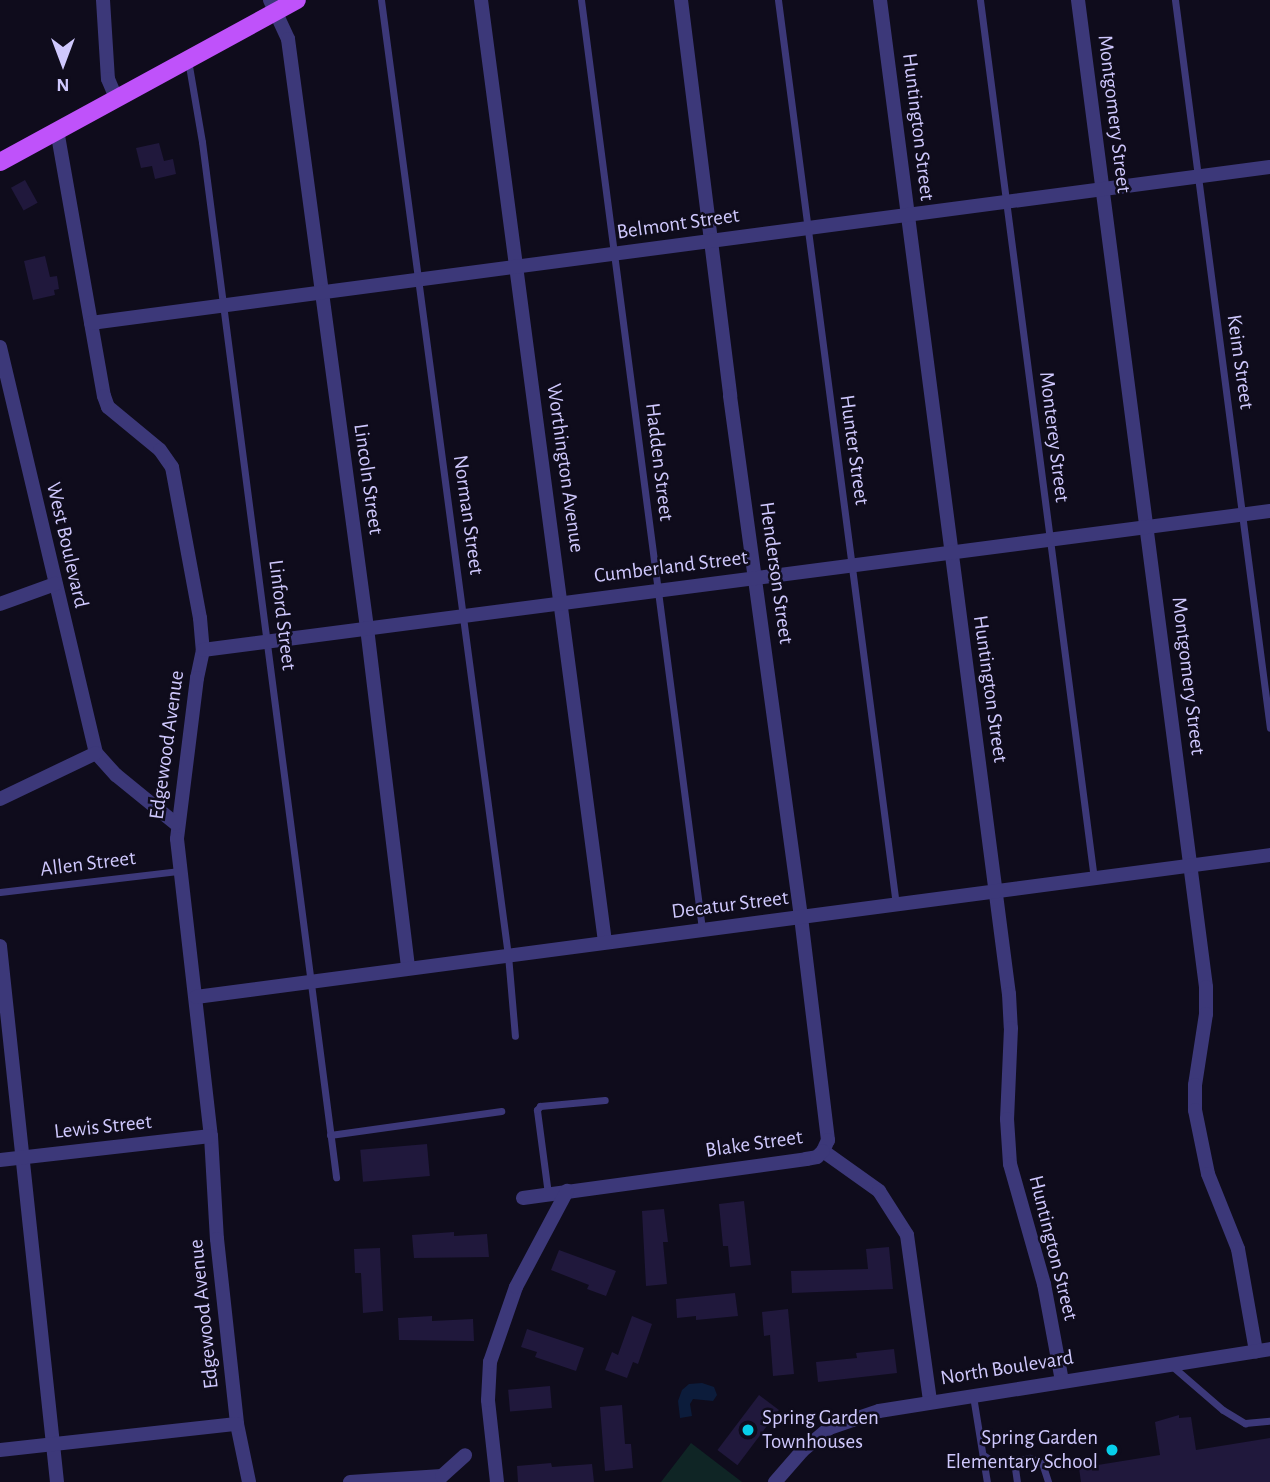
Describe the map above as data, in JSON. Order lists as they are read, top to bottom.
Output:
{
  "streets": {
    "street": [
      "Montgomery Street",
      "Huntington Street",
      "Belmont Street",
      "Worthington Avenue",
      "Lincoln Street",
      "West Boulevard",
      "Cumberland Street",
      "Henderson Street",
      "Edgewood Avenue",
      "Decatur Street",
      "Lewis Street",
      "Blake Street",
      "North Boulevard"
    ],
    "lane": [
      "Keim Street",
      "Monterey Street",
      "Hunter Street",
      "Hadden Street",
      "Norman Street",
      "Linford Street",
      "Allen Street"
    ]
  },
  "crossings": [
    ["Montgomery Street", "Belmont Street"],
    ["Montgomery Street", "Cumberland Street"],
    ["Montgomery Street", "Decatur Street"],
    ["Montgomery Street", "North Boulevard"],
    ["Huntington Street", "Belmont Street"],
    ["Huntington Street", "Cumberland Street"],
    ["Huntington Street", "Decatur Street"],
    ["Huntington Street", "North Boulevard"],
    ["Belmont Street", "Keim Street"],
    ["Belmont Street", "Monterey Street"],
    ["Belmont Street", "Hunter Street"],
    ["Belmont Street", "Hadden Street"],
    ["Belmont Street", "Worthington Avenue"],
    ["Belmont Street", "Lincoln Street"],
    ["Belmont Street", "Norman Street"],
    ["Belmont Street", "Henderson Street"],
    ["Belmont Street", "Linford Street"],
    ["Belmont Street", "Edgewood Avenue"],
    ["Keim Street", "Cumberland Street"],
    ["Monterey Street", "Cumberland Street"],
    ["Monterey Street", "Decatur Street"],
    ["Hunter Street", "Cumberland Street"],
    ["Hunter Street", "Decatur Street"],
    ["Hadden Street", "Cumberland Street"],
    ["Hadden Street", "Decatur Street"],
    ["Worthington Avenue", "Cumberland Street"],
    ["Worthington Avenue", "Decatur Street"],
    ["Lincoln Street", "Cumberland Street"],
    ["Lincoln Street", "Decatur Street"],
    ["Norman Street", "Cumberland Street"],
    ["Norman Street", "Decatur Street"],
    ["Cumberland Street", "Henderson Street"],
    ["Cumberland Street", "Linford Street"],
    ["Cumberland Street", "Edgewood Avenue"],
    ["Henderson Street", "Decatur Street"],
    ["Henderson Street", "Blake Street"],
    ["Linford Street", "Decatur Street"],
    ["Edgewood Avenue", "Allen Street"],
    ["Edgewood Avenue", "Decatur Street"],
    ["Edgewood Avenue", "Lewis Street"],
    ["Blake Street", "North Boulevard"]
  ],
  "places": ["Spring Garden Townhouses", "Spring Garden Elementary School"],
  "north": "bottom"
}
